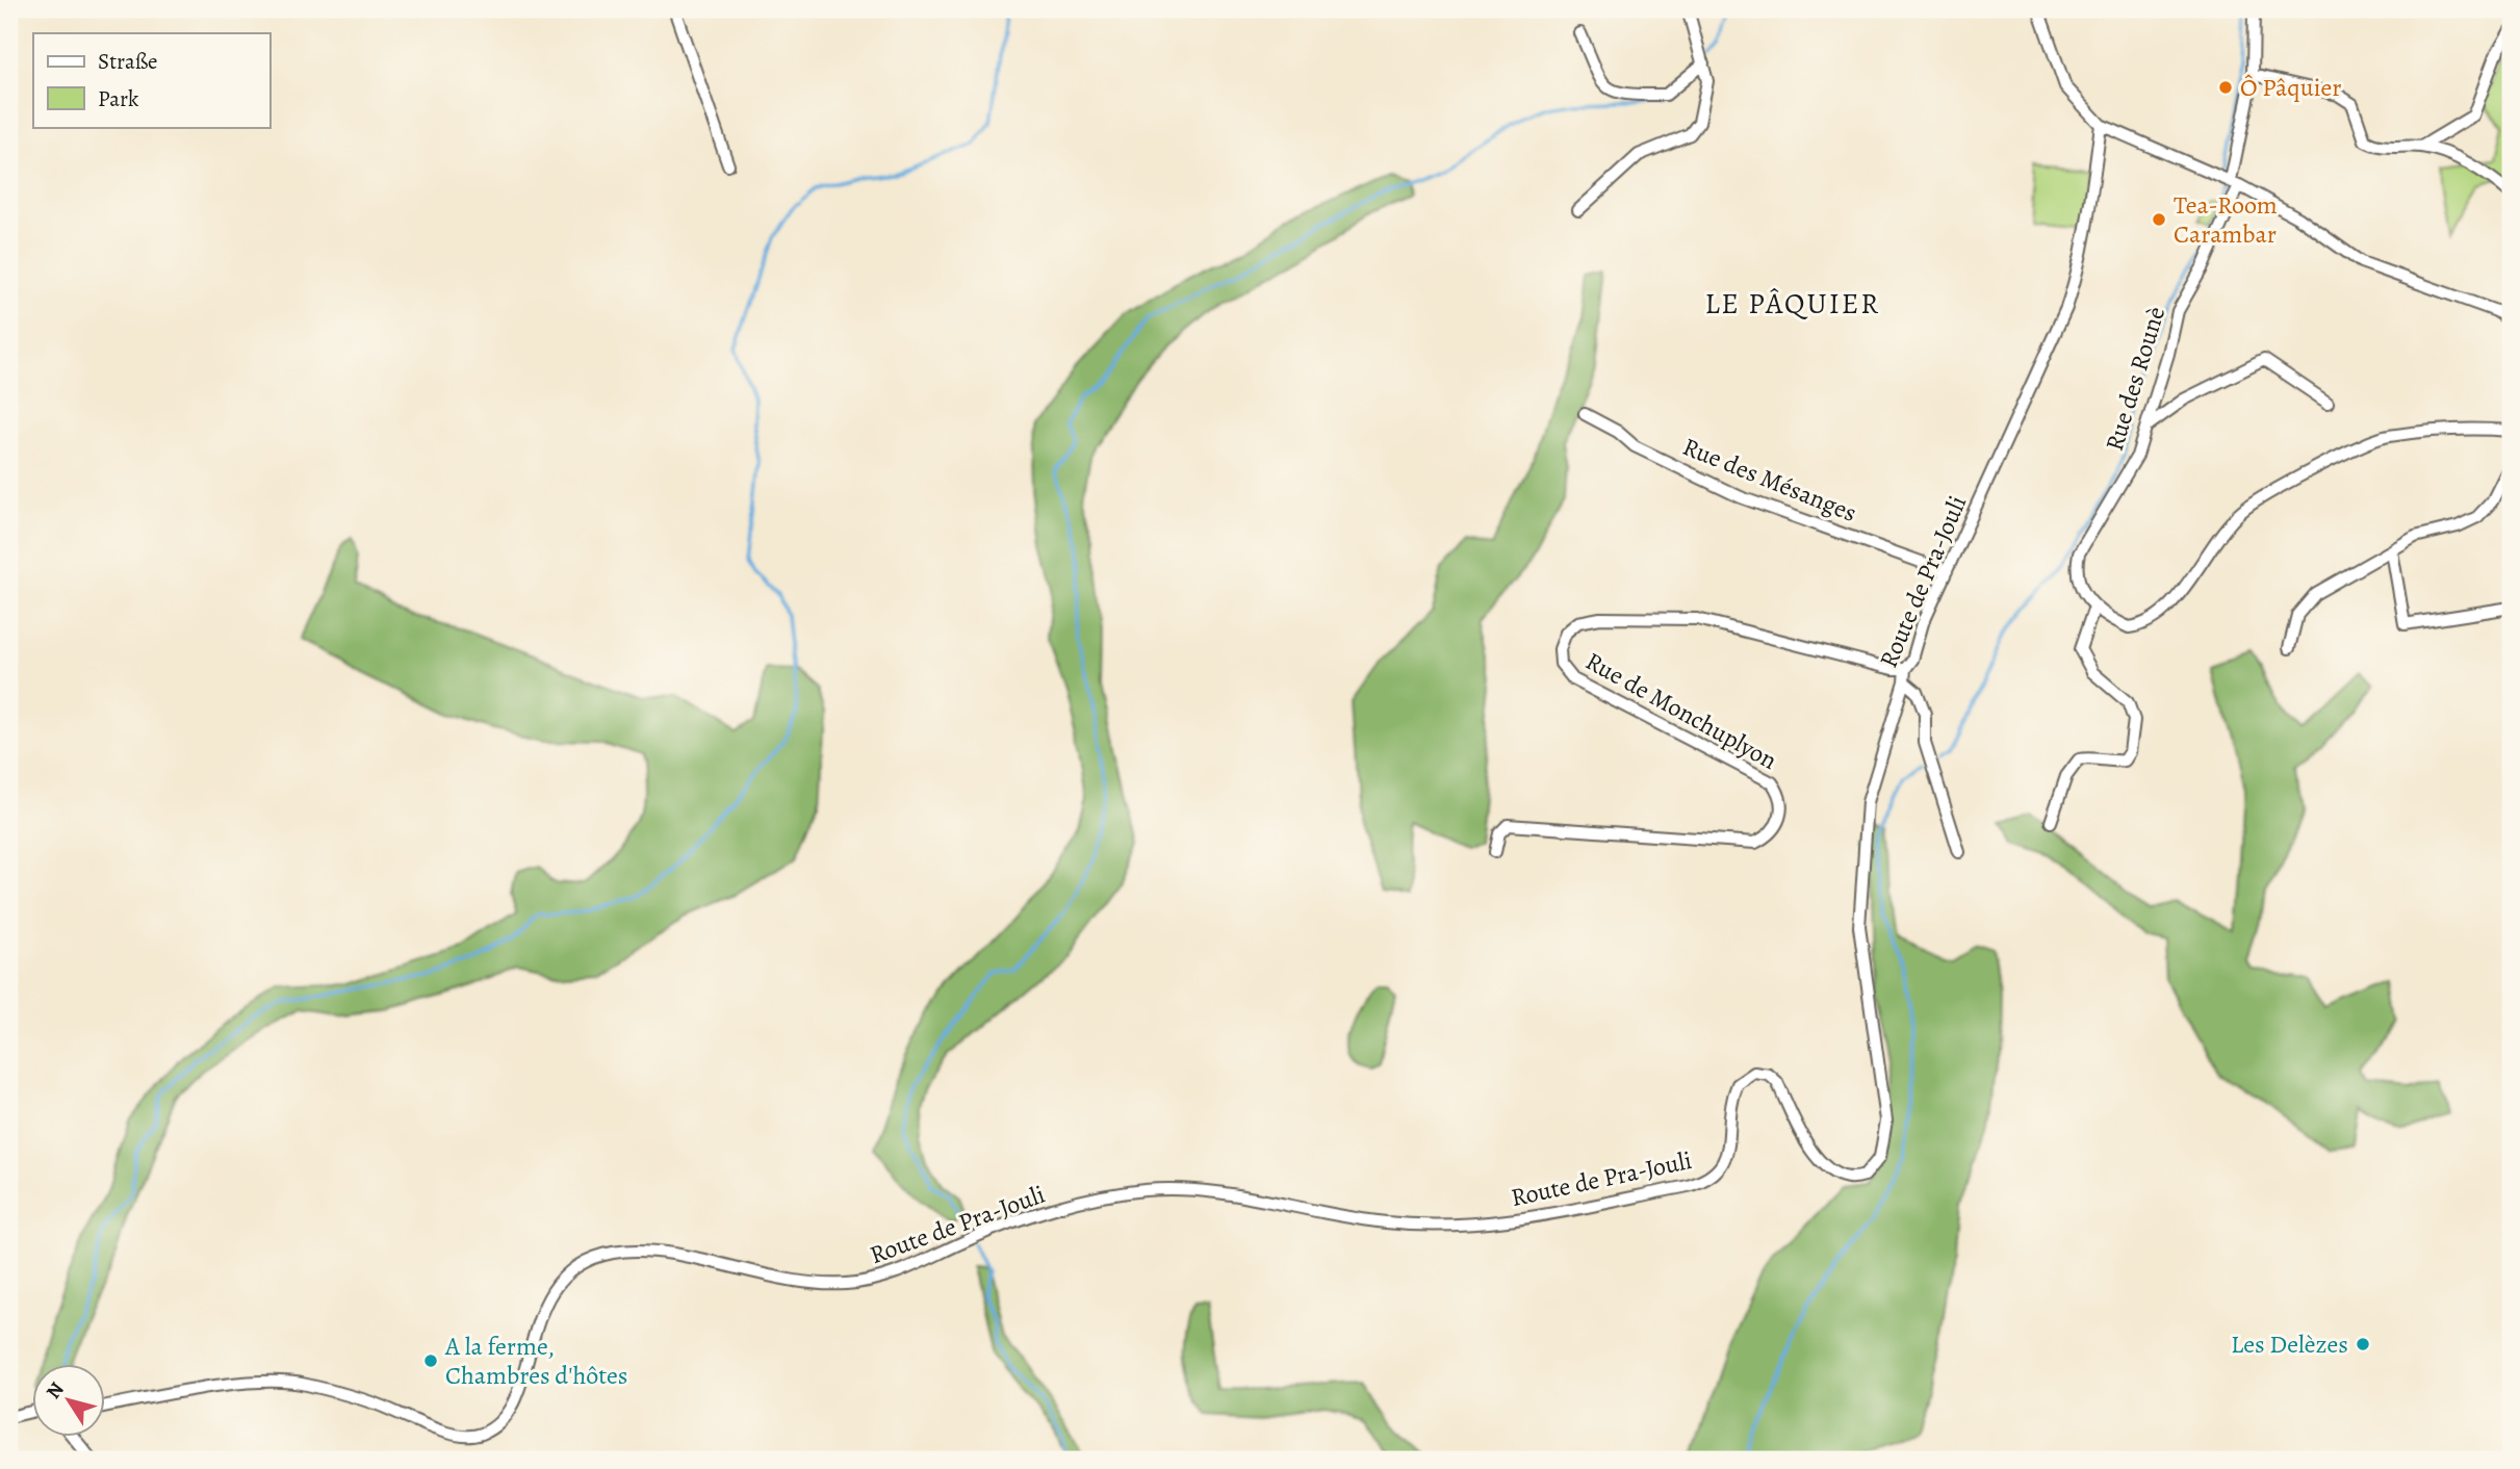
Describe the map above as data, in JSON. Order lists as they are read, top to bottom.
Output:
{
  "streets": {
    "street": [
      "Rue des Rounè",
      "Rue des Mésanges",
      "Route de Pra-Jouli",
      "Rue de Monchuplyon"
    ]
  },
  "crossings": [
    ["Rue des Mésanges", "Route de Pra-Jouli"],
    ["Route de Pra-Jouli", "Rue de Monchuplyon"]
  ],
  "districts": ["LE PÂQUIER"],
  "places": [
    "Ô Pâquier",
    "Tea-Room Carambar",
    "Les Delèzes",
    "A la ferme, Chambres d'hôtes"
  ],
  "legend": ["Straße", "Park"],
  "north": "top left"
}
